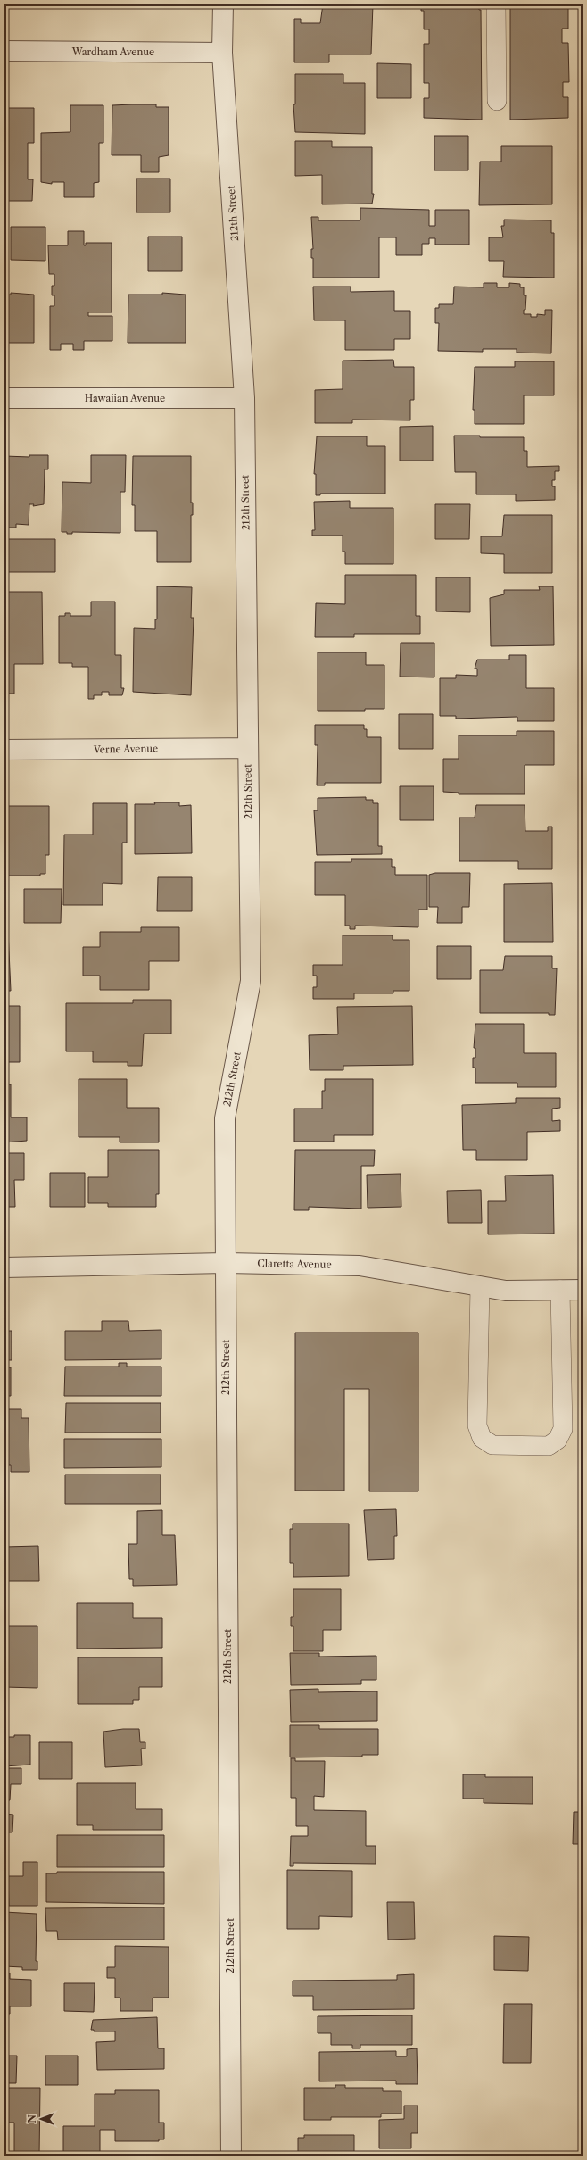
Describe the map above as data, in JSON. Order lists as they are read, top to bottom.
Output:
{
  "streets": {
    "street": [
      "Wardham Avenue",
      "212th Street",
      "Hawaiian Avenue",
      "Verne Avenue",
      "Claretta Avenue"
    ]
  },
  "crossings": [
    ["Wardham Avenue", "212th Street"],
    ["212th Street", "Hawaiian Avenue"],
    ["212th Street", "Verne Avenue"],
    ["212th Street", "Claretta Avenue"]
  ],
  "north": "left"
}
